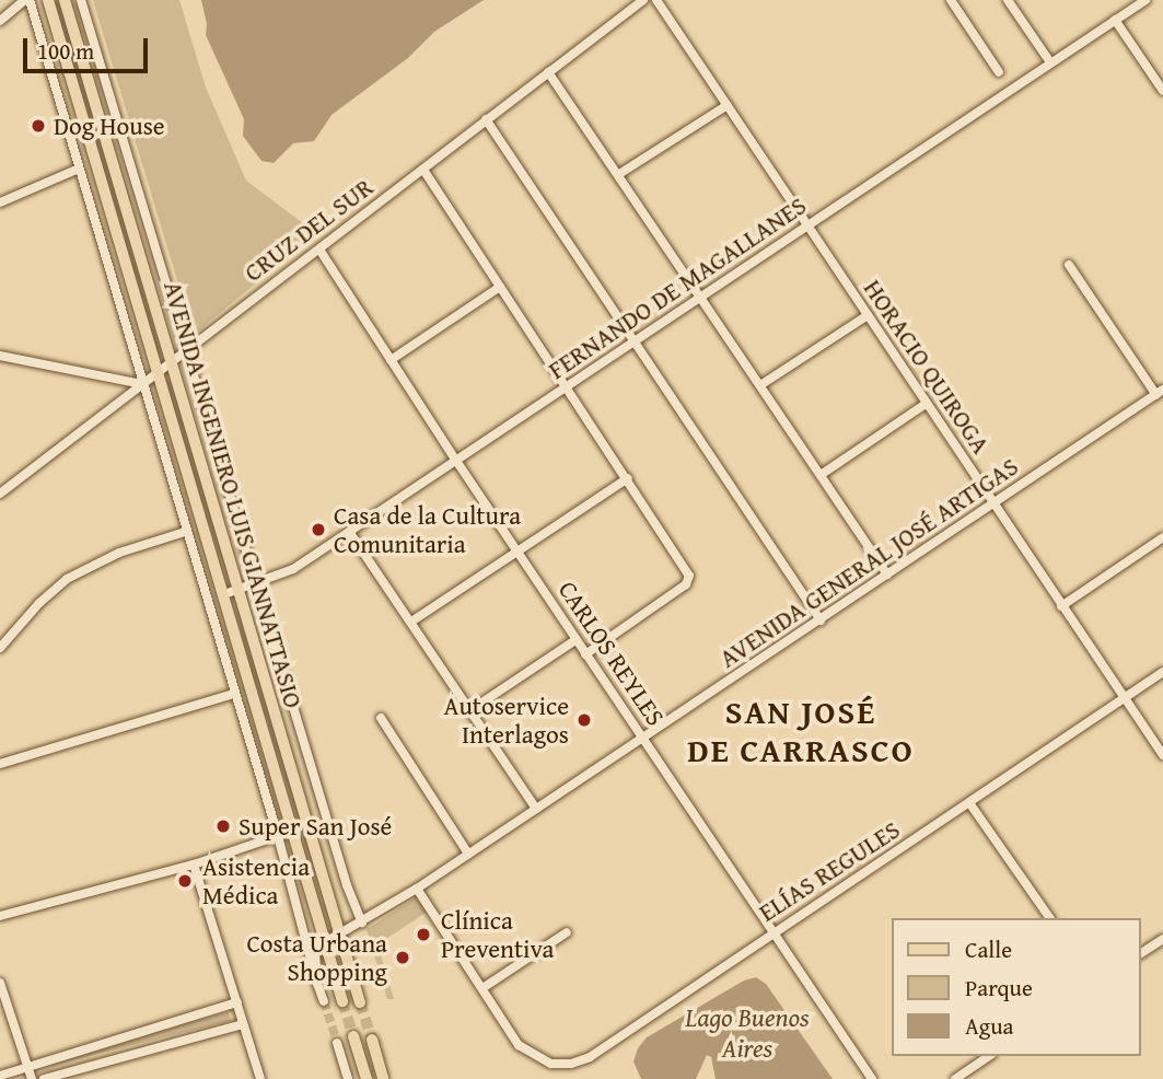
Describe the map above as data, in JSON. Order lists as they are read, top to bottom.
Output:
{
  "streets": {
    "main road": ["AVENIDA INGENIERO LUIS GIANNATTASIO"],
    "street": [
      "CRUZ DEL SUR",
      "FERNANDO DE MAGALLANES",
      "HORACIO QUIROGA",
      "AVENIDA GENERAL JOSÉ ARTIGAS",
      "CARLOS REYLES",
      "ELÍAS REGULES"
    ]
  },
  "crossings": [
    ["CRUZ DEL SUR", "AVENIDA INGENIERO LUIS GIANNATTASIO"],
    ["CRUZ DEL SUR", "CARLOS REYLES"],
    ["FERNANDO DE MAGALLANES", "HORACIO QUIROGA"],
    ["FERNANDO DE MAGALLANES", "AVENIDA INGENIERO LUIS GIANNATTASIO"],
    ["FERNANDO DE MAGALLANES", "CARLOS REYLES"],
    ["HORACIO QUIROGA", "AVENIDA GENERAL JOSÉ ARTIGAS"],
    ["HORACIO QUIROGA", "ELÍAS REGULES"],
    ["AVENIDA INGENIERO LUIS GIANNATTASIO", "AVENIDA GENERAL JOSÉ ARTIGAS"],
    ["AVENIDA GENERAL JOSÉ ARTIGAS", "CARLOS REYLES"],
    ["CARLOS REYLES", "ELÍAS REGULES"]
  ],
  "districts": ["SAN JOSÉ DE CARRASCO"],
  "water": ["Lago Buenos Aires"],
  "places": [
    "Dog House",
    "Casa de la Cultura Comunitaria",
    "Autoservice Interlagos",
    "Super San José",
    "Asistencia Médica",
    "Clínica Preventiva",
    "Costa Urbana Shopping"
  ],
  "legend": ["Calle", "Parque", "Agua"],
  "scale_bar": "100 m"
}
